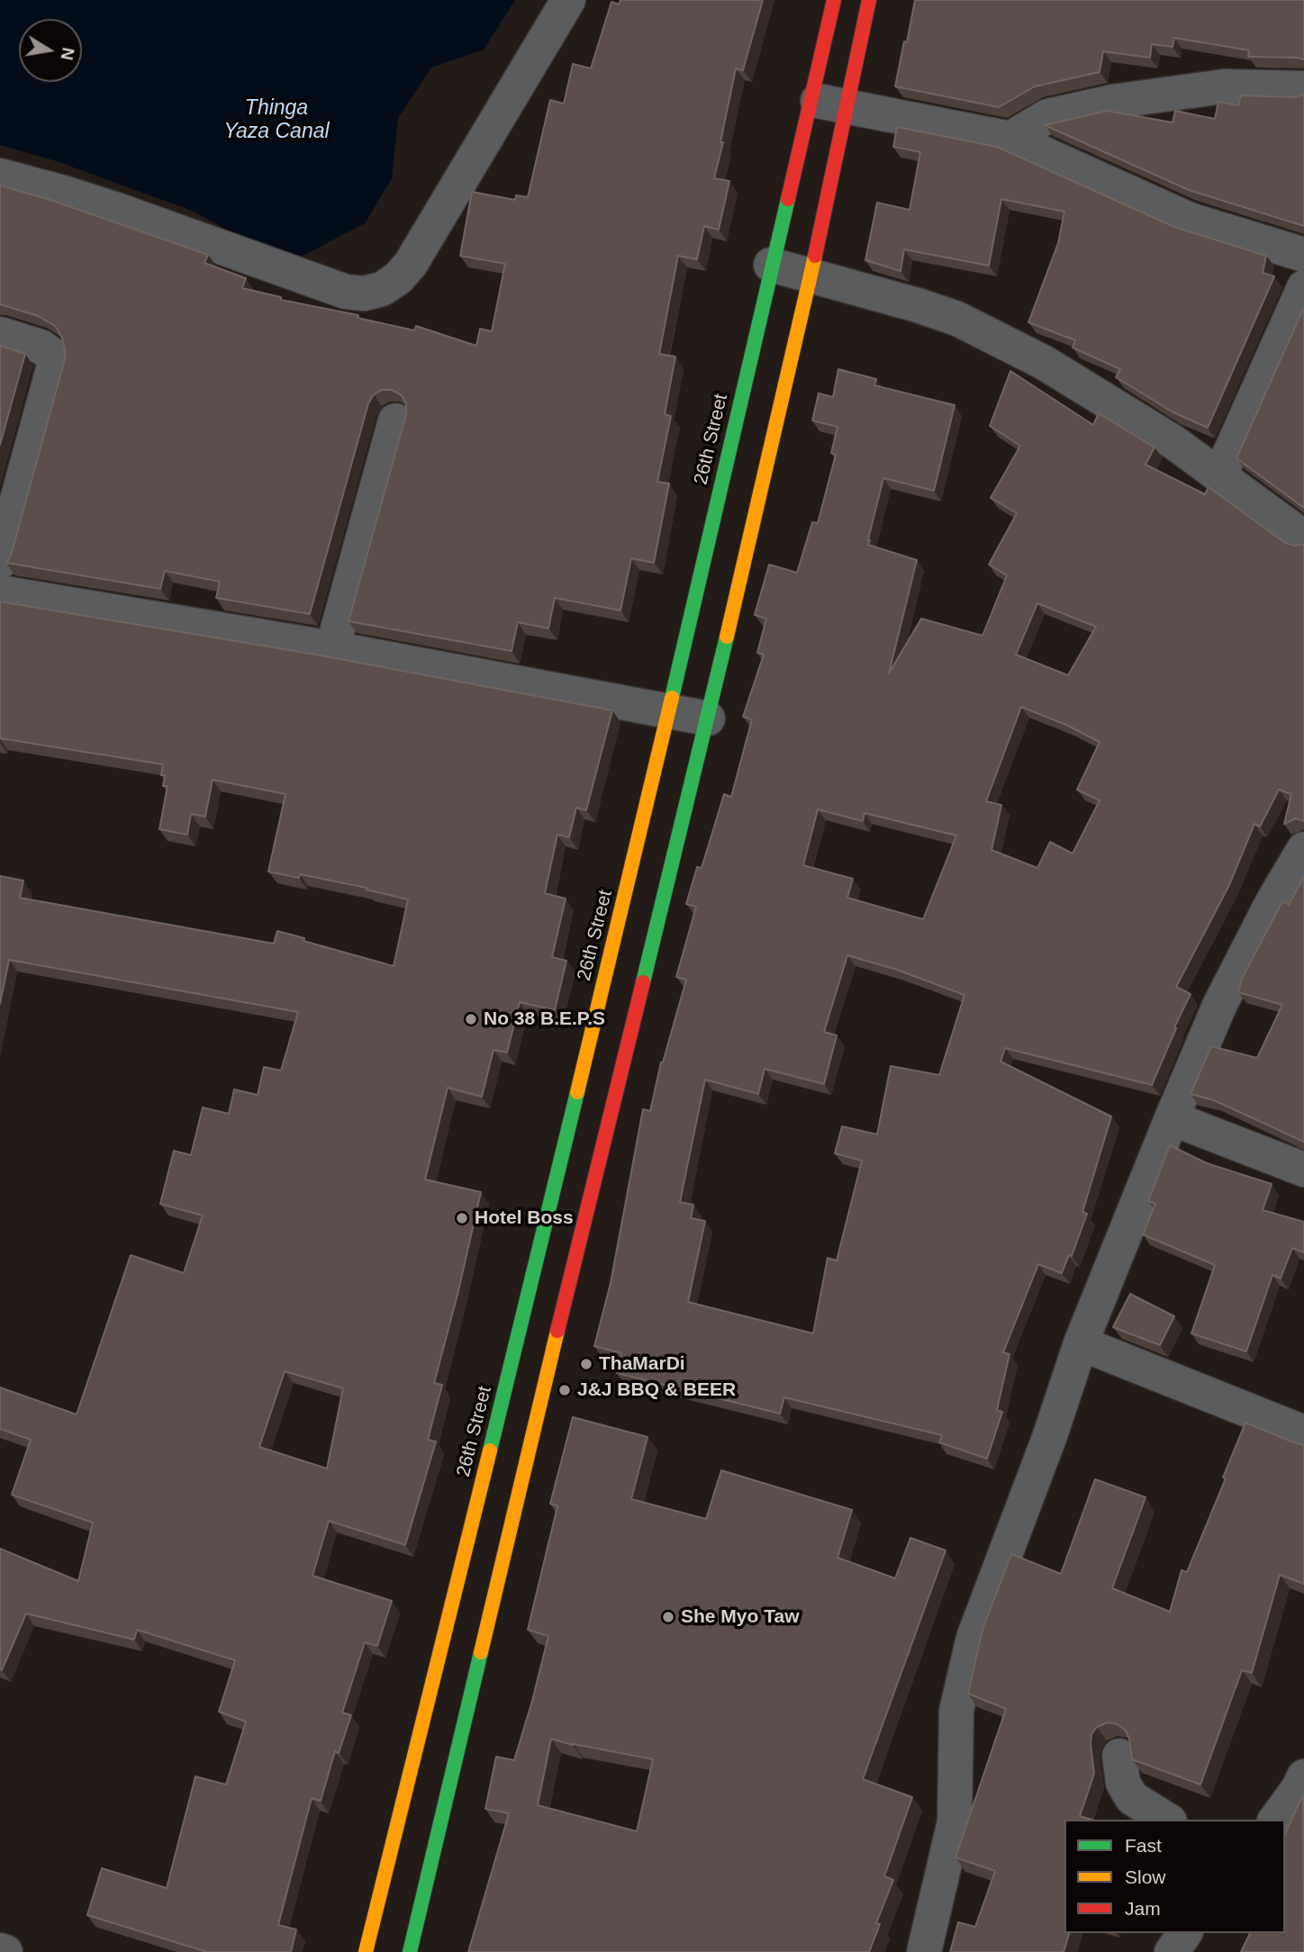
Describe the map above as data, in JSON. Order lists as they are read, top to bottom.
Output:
{
  "streets": {
    "main road": ["26th Street"]
  },
  "water": ["Thinga Yaza Canal"],
  "places": [
    "No 38 B.E.P.S",
    "Hotel Boss",
    "ThaMarDi",
    "J&J BBQ & BEER",
    "She Myo Taw"
  ],
  "legend": ["Fast", "Slow", "Jam"],
  "north": "right"
}
